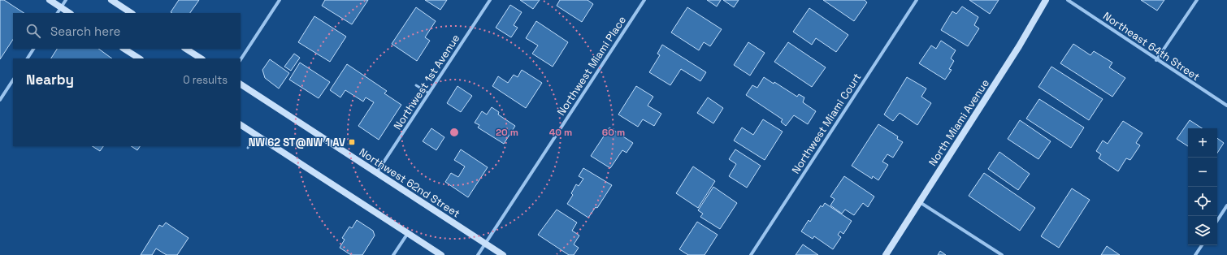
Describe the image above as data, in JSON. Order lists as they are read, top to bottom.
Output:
{
  "streets": {
    "main road": ["North Miami Avenue", "Northwest 62nd Street"],
    "street": [
      "Northeast 64th Street",
      "Northwest Miami Place",
      "Northwest 1st Avenue",
      "Northwest Miami Court"
    ]
  },
  "crossings": [
    ["Northwest Miami Place", "Northwest 62nd Street"],
    ["Northwest 1st Avenue", "Northwest 62nd Street"]
  ],
  "places": {
    "transit": ["NW 62 ST@NW 1 AV"]
  },
  "page": {
    "search": "Search here",
    "heading": ["Nearby", "0 results"],
    "map_buttons": ["+", "−"]
  },
  "rings": ["20 m", "40 m", "60 m"]
}
